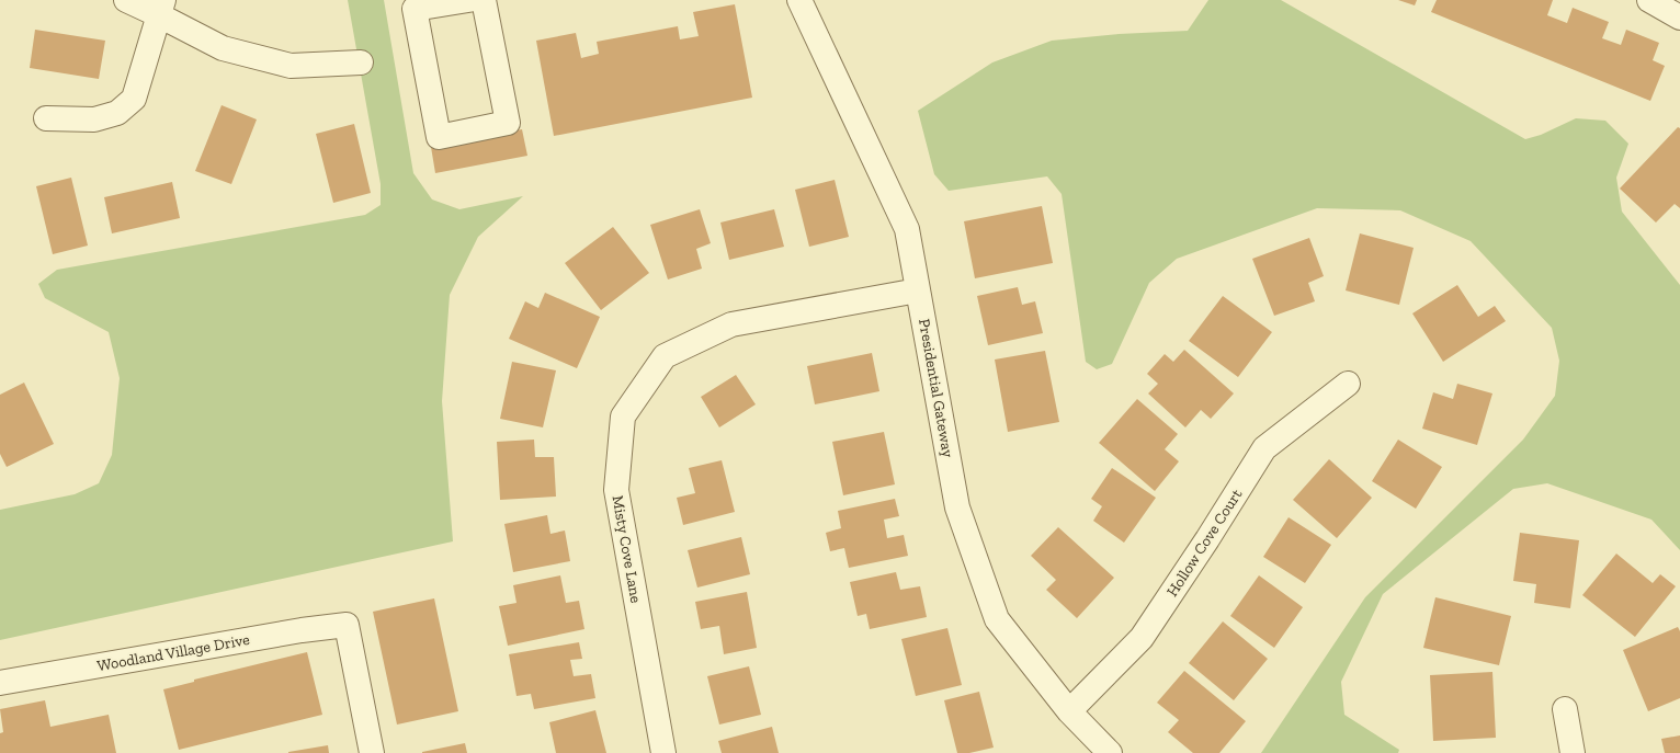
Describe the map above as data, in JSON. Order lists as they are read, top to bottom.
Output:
{
  "streets": {
    "street": [
      "Presidential Gateway",
      "Hollow Cove Court",
      "Misty Cove Lane",
      "Woodland Village Drive"
    ]
  },
  "crossings": [
    ["Presidential Gateway", "Hollow Cove Court"],
    ["Presidential Gateway", "Misty Cove Lane"]
  ]
}
